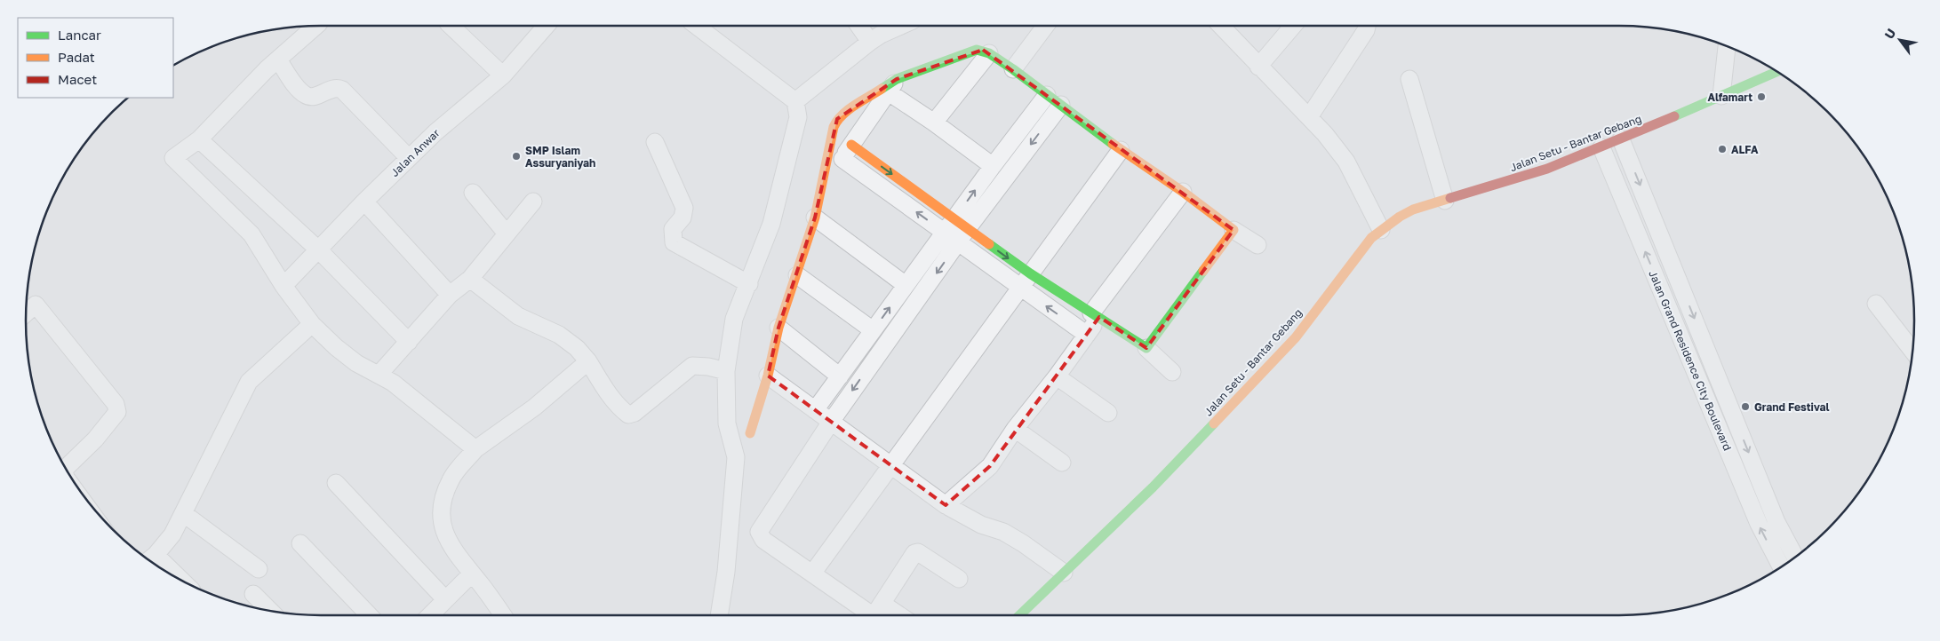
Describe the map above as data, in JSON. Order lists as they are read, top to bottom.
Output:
{
  "streets": {
    "street": ["Jalan Setu - Bantar Gebang", "Jalan Anwar", "Jalan Grand Residence City Boulevard"]
  },
  "crossings": [
    ["Jalan Setu - Bantar Gebang", "Jalan Grand Residence City Boulevard"]
  ],
  "places": [
    "Alfamart",
    "ALFA",
    "SMP Islam Assuryaniyah",
    "Grand Festival"
  ],
  "legend": ["Lancar", "Padat", "Macet"],
  "north": "top left"
}
